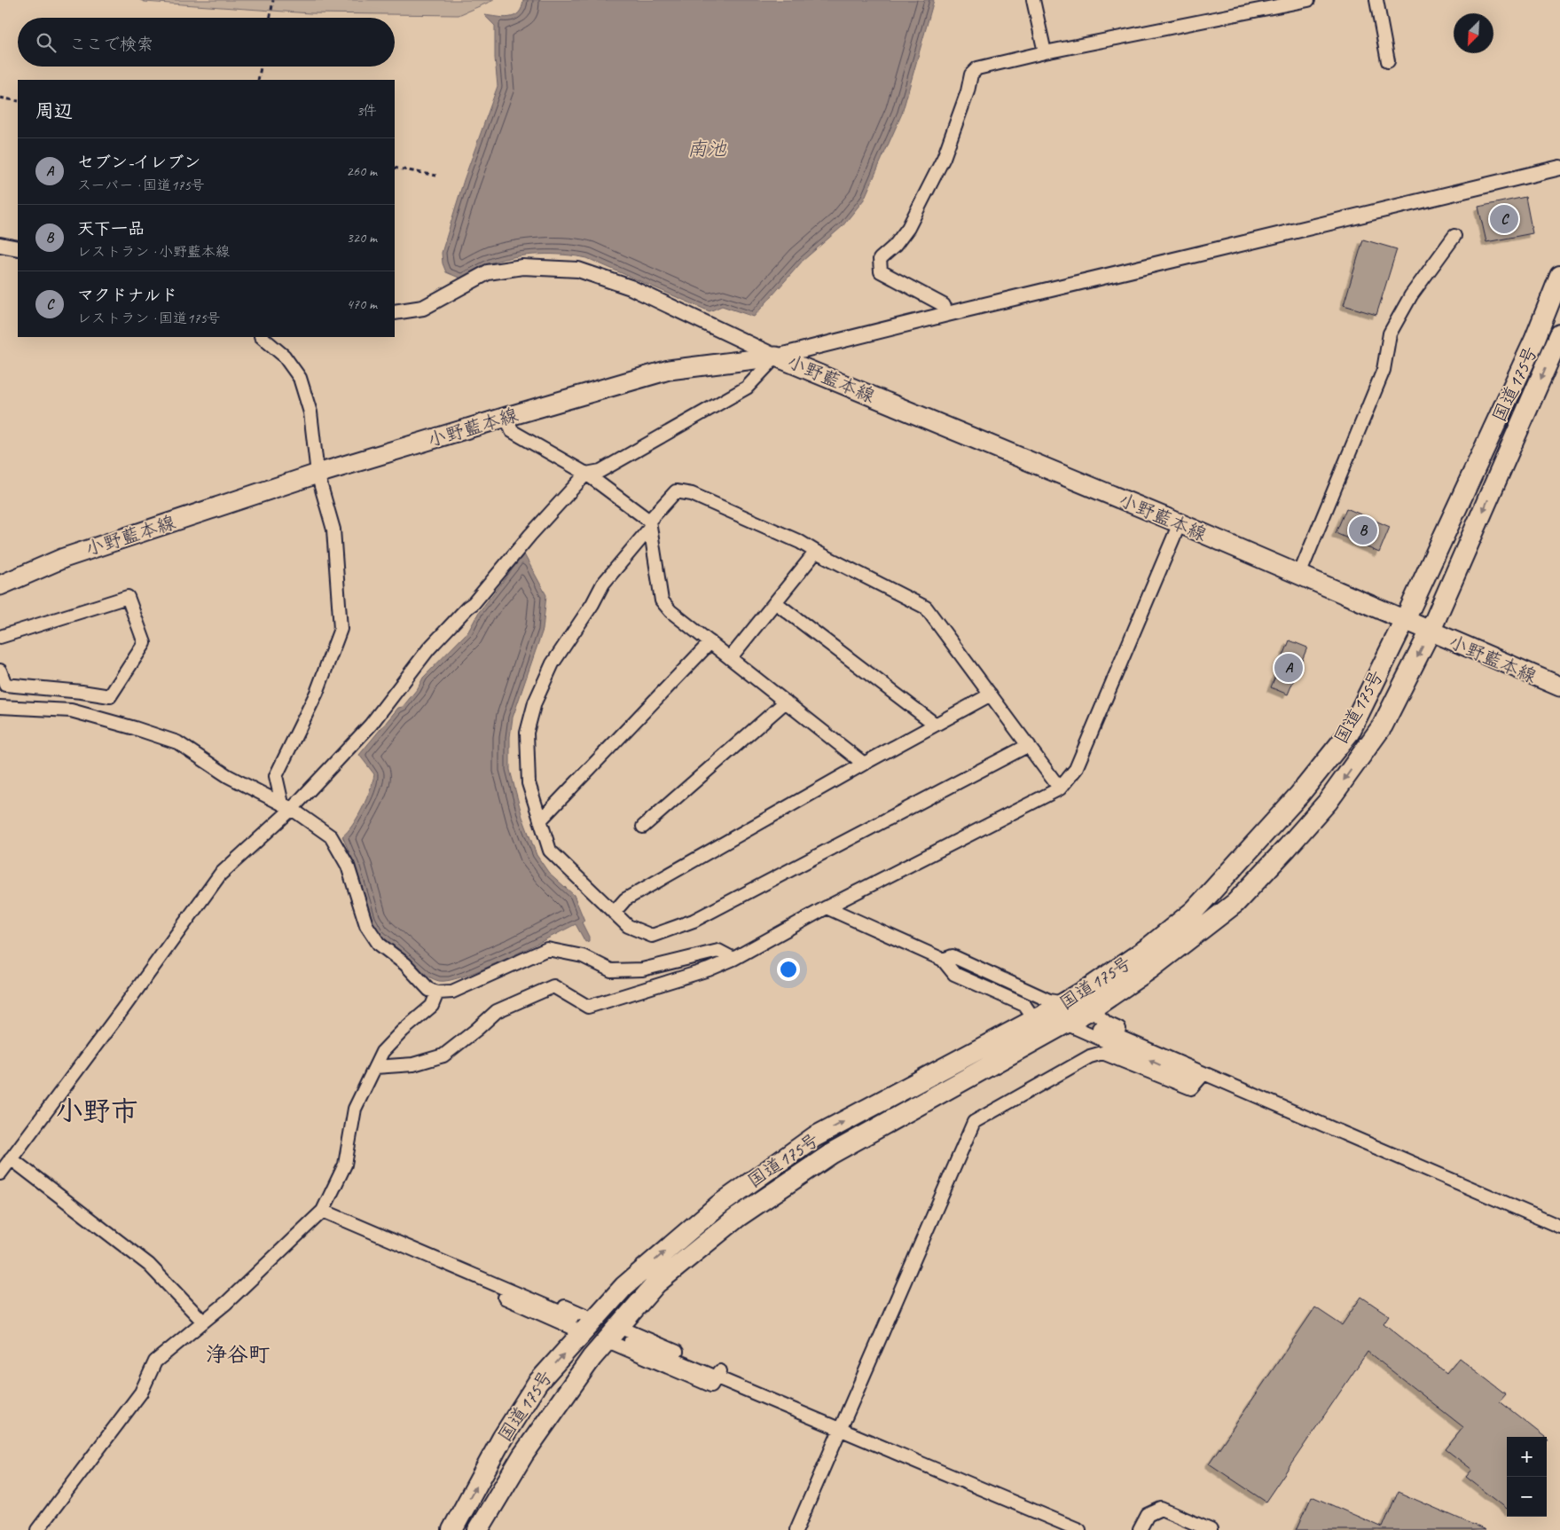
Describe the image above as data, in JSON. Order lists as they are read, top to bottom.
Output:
{
  "streets": {
    "highway": ["国道175号"],
    "main road": ["小野藍本線"]
  },
  "crossings": [
    ["小野藍本線", "国道175号"]
  ],
  "districts": ["小野市", "浄谷町"],
  "water": ["南池"],
  "north": "bottom left",
  "page": {
    "search": "ここで検索",
    "heading": ["周辺", "3件"],
    "list": [
      {
        "mark": "A",
        "name": "セブン-イレブン",
        "note": "スーパー · 国道175号",
        "value": "260 m"
      },
      {
        "mark": "B",
        "name": "天下一品",
        "note": "レストラン · 小野藍本線",
        "value": "320 m"
      },
      {
        "mark": "C",
        "name": "マクドナルド",
        "note": "レストラン · 国道175号",
        "value": "470 m"
      }
    ],
    "pins": ["C", "B", "A"],
    "map_buttons": ["+", "−"]
  }
}
